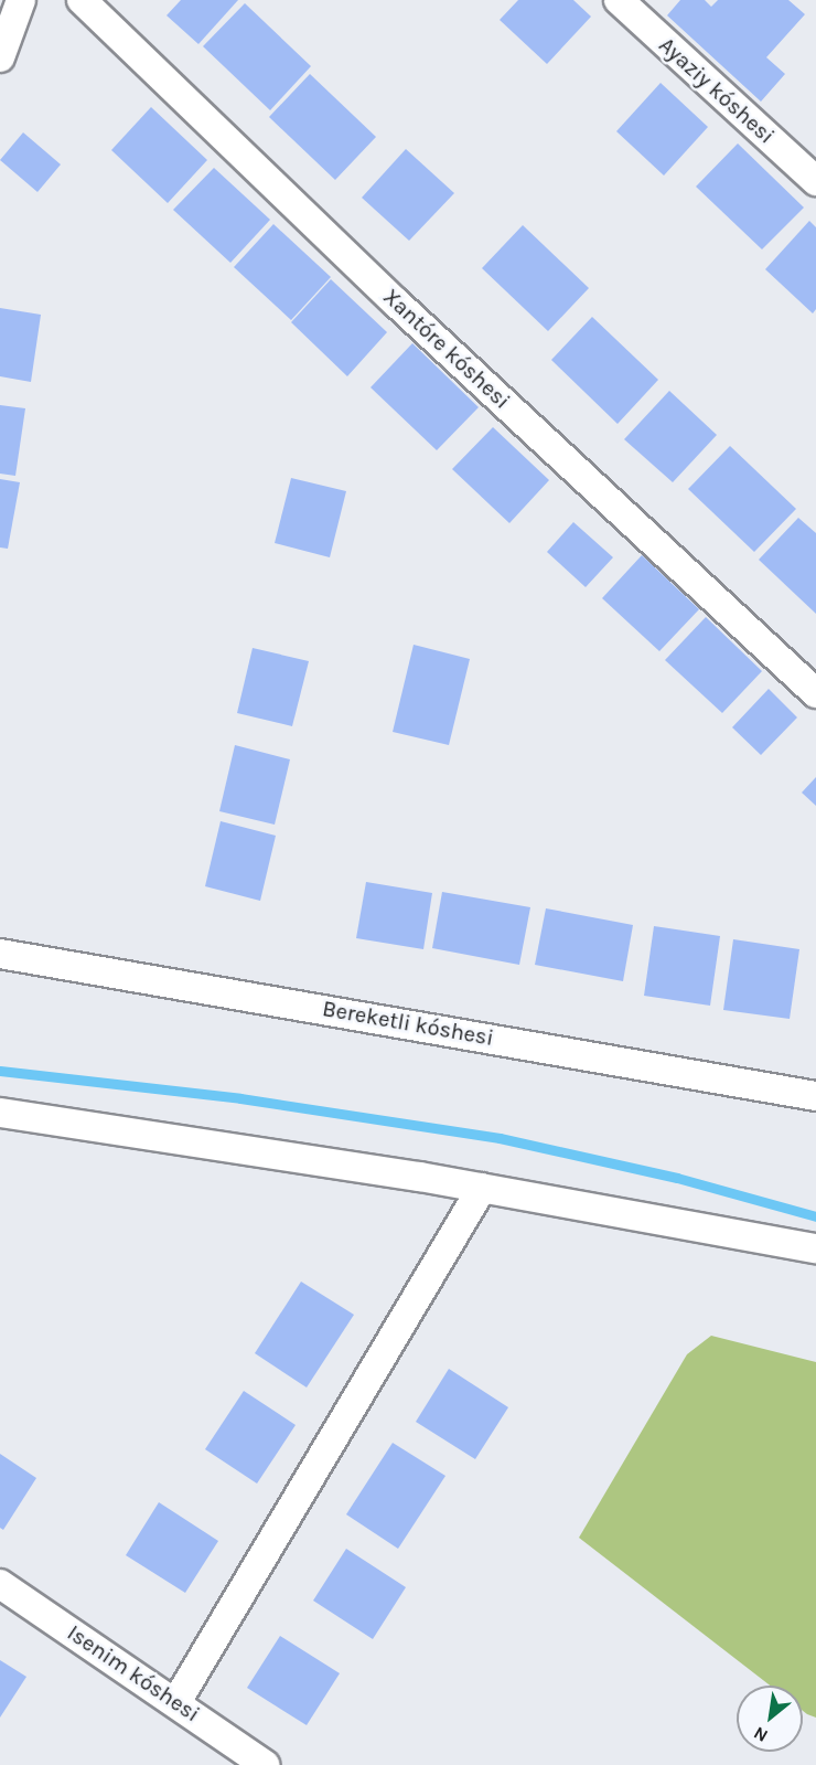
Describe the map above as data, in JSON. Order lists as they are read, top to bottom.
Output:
{
  "streets": {
    "street": [
      "Ayaziy kóshesi",
      "Xantóre kóshesi",
      "Bereketli kóshesi",
      "Isenim kóshesi"
    ]
  },
  "north": "bottom left"
}
